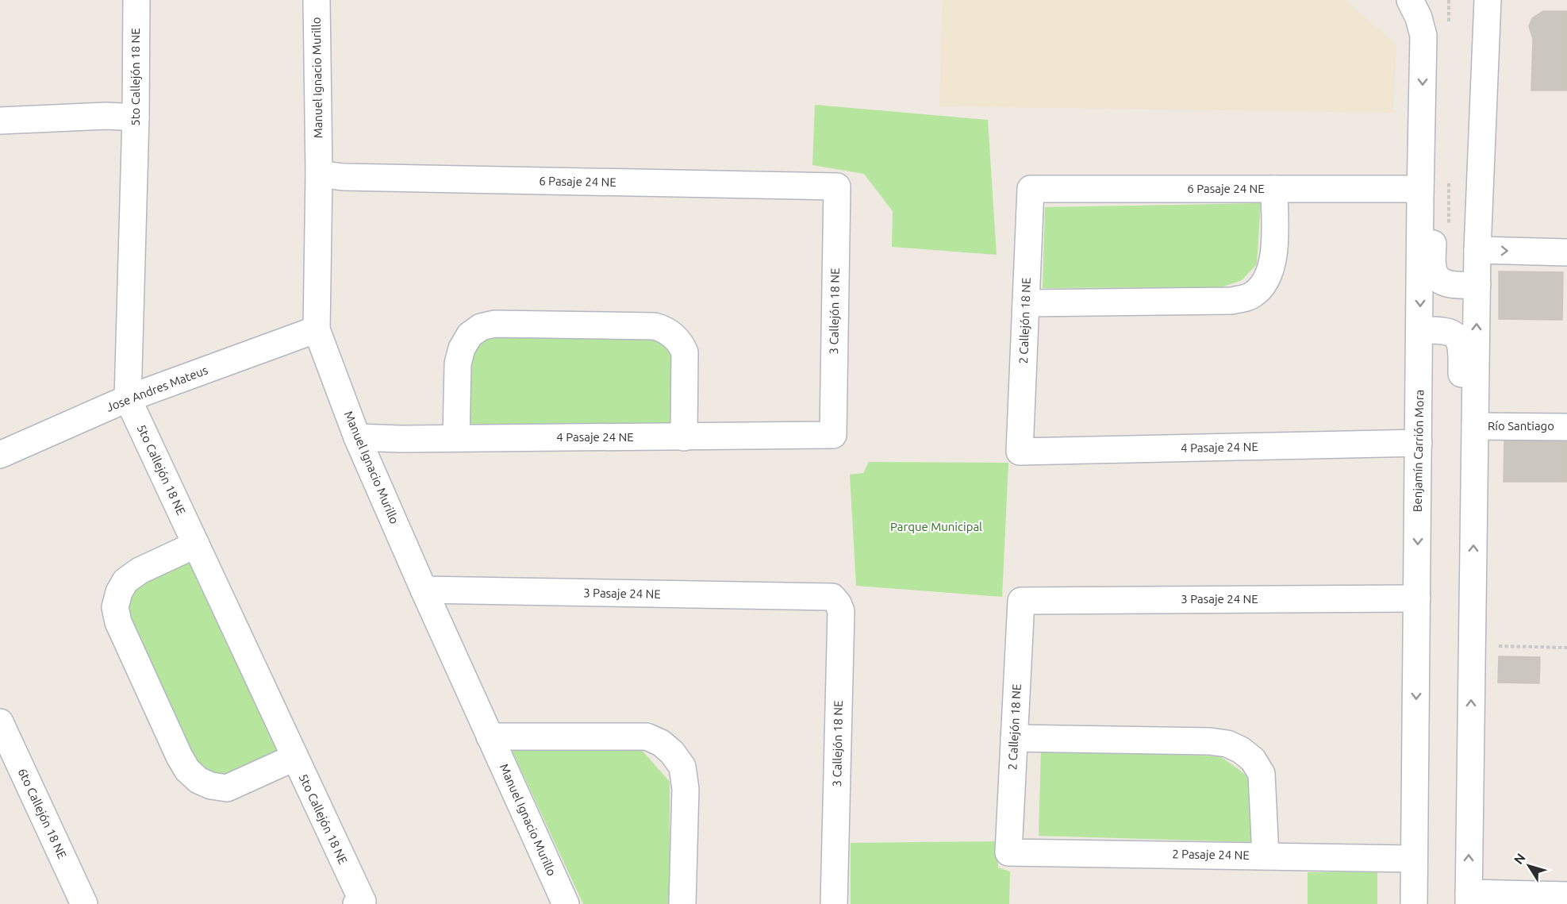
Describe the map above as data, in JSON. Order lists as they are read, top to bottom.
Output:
{
  "streets": {
    "street": [
      "5to Callejón 18 NE",
      "Manuel Ignacio Murillo",
      "6 Pasaje 24 NE",
      "3 Callejón 18 NE",
      "2 Callejón 18 NE",
      "Jose Andres Mateus",
      "Río Santiago",
      "4 Pasaje 24 NE",
      "Benjamín Carrión Mora",
      "3 Pasaje 24 NE",
      "6to Callejón 18 NE",
      "2 Pasaje 24 NE"
    ]
  },
  "crossings": [
    ["5to Callejón 18 NE", "Jose Andres Mateus"],
    ["Manuel Ignacio Murillo", "6 Pasaje 24 NE"],
    ["Manuel Ignacio Murillo", "Jose Andres Mateus"],
    ["Manuel Ignacio Murillo", "4 Pasaje 24 NE"],
    ["Manuel Ignacio Murillo", "3 Pasaje 24 NE"],
    ["6 Pasaje 24 NE", "3 Callejón 18 NE"],
    ["6 Pasaje 24 NE", "2 Callejón 18 NE"],
    ["6 Pasaje 24 NE", "Benjamín Carrión Mora"],
    ["3 Callejón 18 NE", "4 Pasaje 24 NE"],
    ["3 Callejón 18 NE", "3 Pasaje 24 NE"],
    ["2 Callejón 18 NE", "4 Pasaje 24 NE"],
    ["2 Callejón 18 NE", "3 Pasaje 24 NE"],
    ["2 Callejón 18 NE", "2 Pasaje 24 NE"],
    ["4 Pasaje 24 NE", "Benjamín Carrión Mora"],
    ["Benjamín Carrión Mora", "3 Pasaje 24 NE"],
    ["Benjamín Carrión Mora", "2 Pasaje 24 NE"]
  ],
  "parks": ["Parque Municipal"],
  "north": "top left"
}
